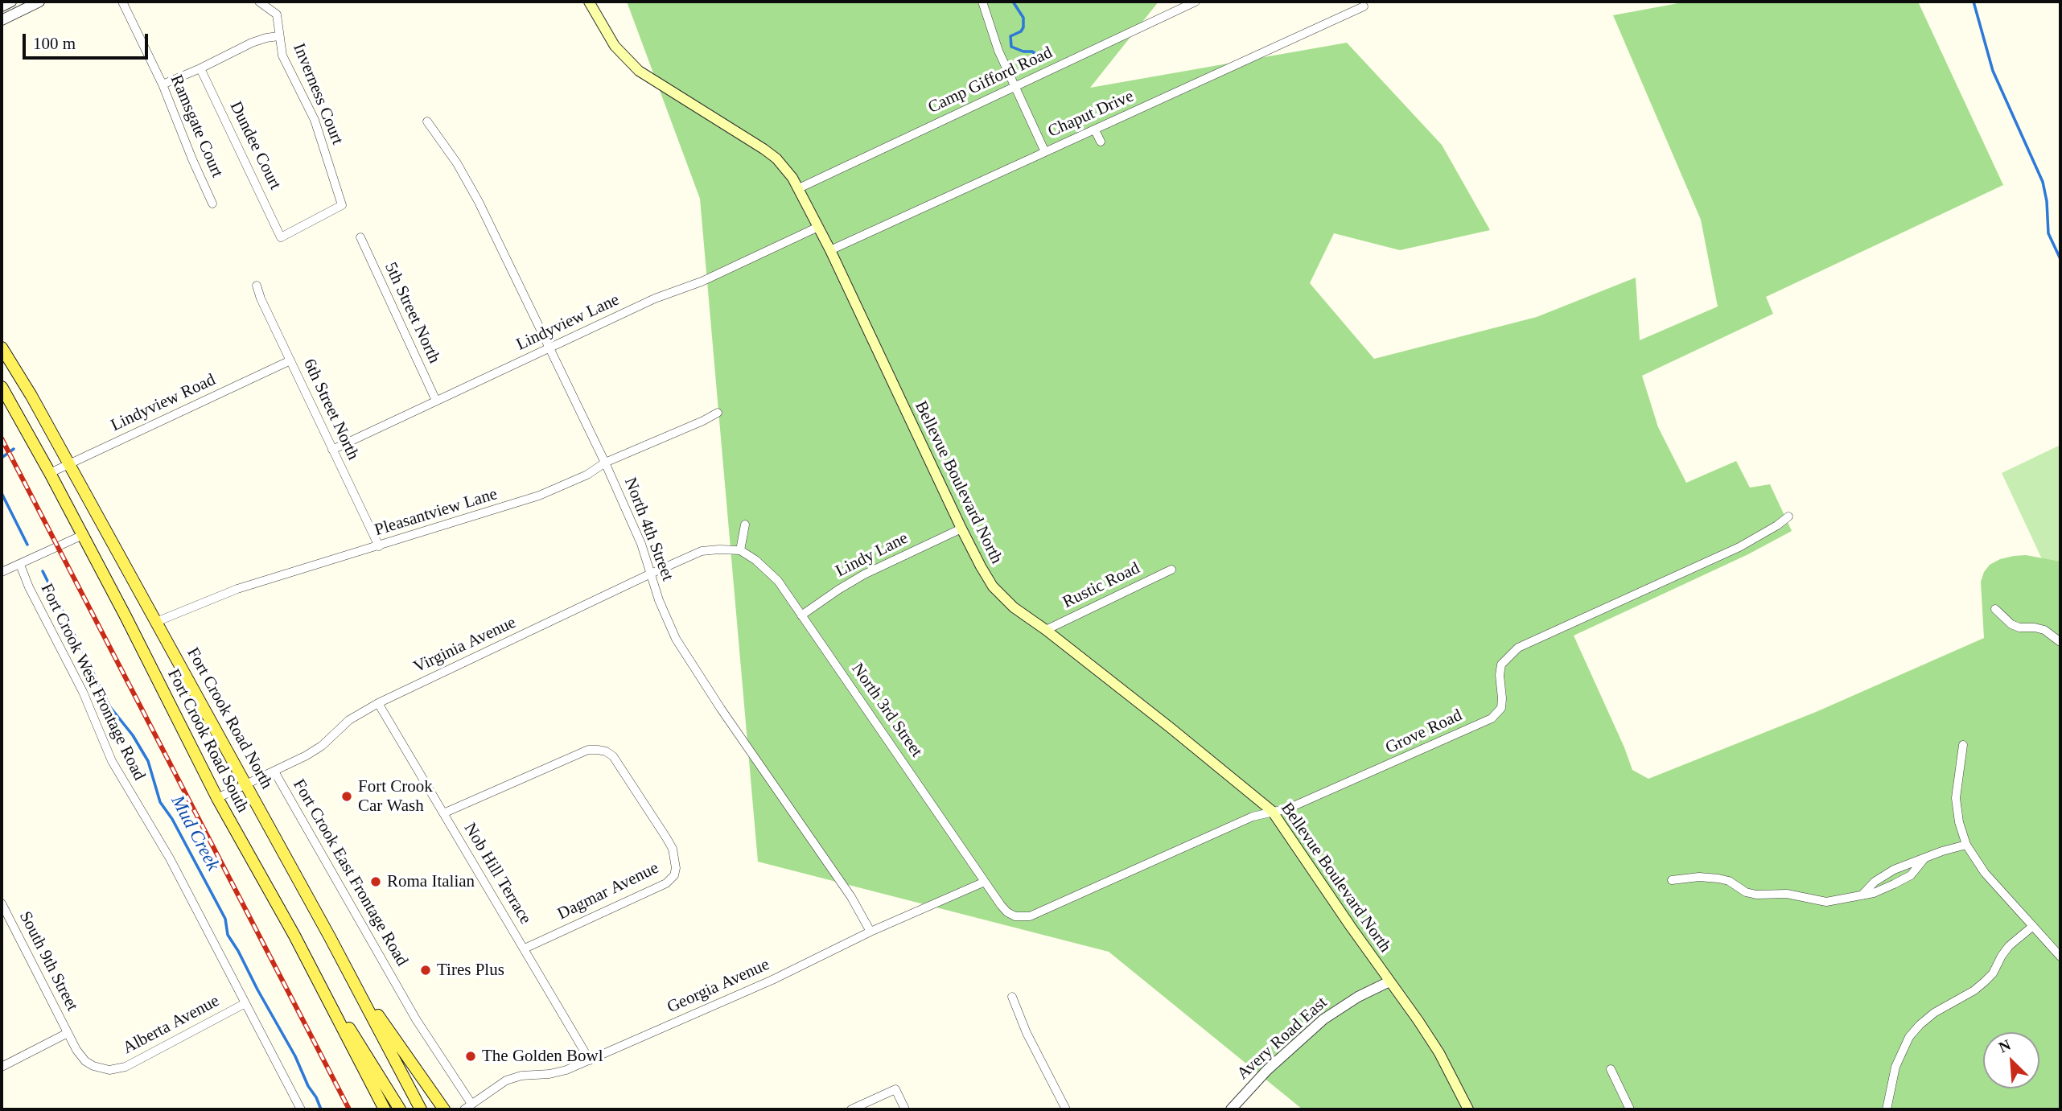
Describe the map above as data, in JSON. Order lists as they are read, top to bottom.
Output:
{
  "streets": {
    "main road": ["Bellevue Boulevard North", "Fort Crook Road North", "Fort Crook Road South"],
    "street": [
      "Camp Gifford Road",
      "Inverness Court",
      "Chaput Drive",
      "Ramsgate Court",
      "Dundee Court",
      "5th Street North",
      "Lindyview Lane",
      "Lindyview Road",
      "6th Street North",
      "Pleasantview Lane",
      "North 4th Street",
      "Lindy Lane",
      "Rustic Road",
      "Virginia Avenue",
      "Fort Crook West Frontage Road",
      "North 3rd Street",
      "Grove Road",
      "Fort Crook East Frontage Road",
      "Nob Hill Terrace",
      "Dagmar Avenue",
      "South 9th Street",
      "Georgia Avenue",
      "Alberta Avenue",
      "Avery Road East"
    ]
  },
  "crossings": [
    ["Camp Gifford Road", "Bellevue Boulevard North"],
    ["Inverness Court", "Dundee Court"],
    ["Chaput Drive", "Bellevue Boulevard North"],
    ["5th Street North", "Lindyview Lane"],
    ["Lindyview Lane", "6th Street North"],
    ["Lindyview Lane", "Bellevue Boulevard North"],
    ["Lindyview Lane", "North 4th Street"],
    ["Lindyview Road", "6th Street North"],
    ["Lindyview Road", "Fort Crook Road North"],
    ["Lindyview Road", "Fort Crook Road South"],
    ["6th Street North", "Pleasantview Lane"],
    ["Bellevue Boulevard North", "Lindy Lane"],
    ["Bellevue Boulevard North", "Rustic Road"],
    ["Bellevue Boulevard North", "Grove Road"],
    ["Bellevue Boulevard North", "Avery Road East"],
    ["Pleasantview Lane", "North 4th Street"],
    ["Pleasantview Lane", "Fort Crook Road North"],
    ["North 4th Street", "Virginia Avenue"],
    ["North 4th Street", "Georgia Avenue"],
    ["Lindy Lane", "North 3rd Street"],
    ["Virginia Avenue", "North 3rd Street"],
    ["Virginia Avenue", "Fort Crook Road North"],
    ["Virginia Avenue", "Fort Crook Road South"],
    ["Virginia Avenue", "Fort Crook East Frontage Road"],
    ["Virginia Avenue", "Nob Hill Terrace"],
    ["Fort Crook West Frontage Road", "Alberta Avenue"],
    ["North 3rd Street", "Grove Road"],
    ["North 3rd Street", "Georgia Avenue"],
    ["Fort Crook East Frontage Road", "Georgia Avenue"],
    ["Nob Hill Terrace", "Dagmar Avenue"],
    ["Nob Hill Terrace", "Georgia Avenue"],
    ["South 9th Street", "Alberta Avenue"]
  ],
  "water": ["Mud Creek"],
  "places": [
    "Fort Crook Car Wash",
    "Roma Italian",
    "Tires Plus",
    "The Golden Bowl"
  ],
  "scale_bar": "100 m",
  "north": "top left"
}
